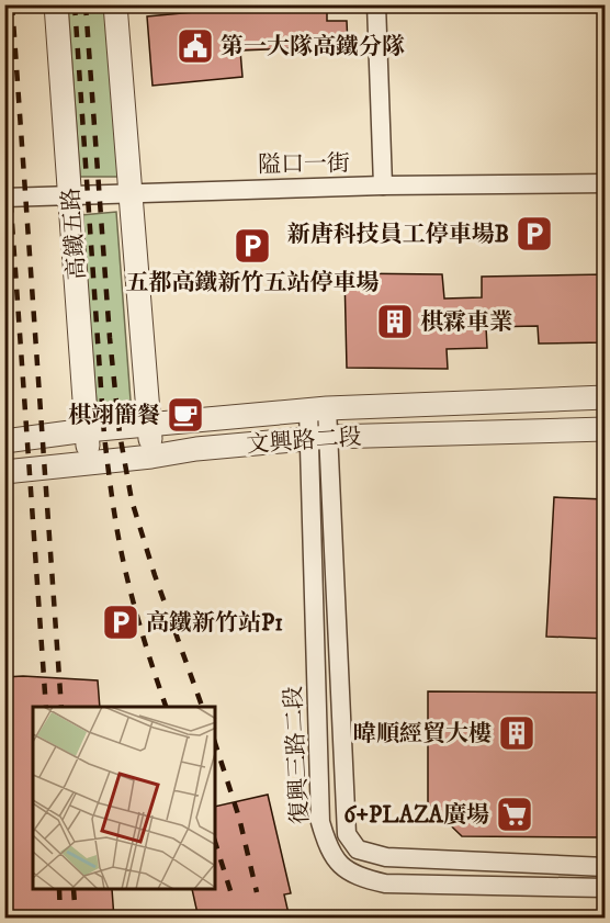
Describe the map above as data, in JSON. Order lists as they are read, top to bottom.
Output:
{
  "streets": {
    "street": [
      "隘口一街",
      "高鐵五路",
      "文興路二段",
      "復興三路二段"
    ]
  },
  "crossings": [
    ["隘口一街", "高鐵五路"],
    ["高鐵五路", "文興路二段"],
    ["文興路二段", "復興三路二段"]
  ],
  "places": {
    "public building": ["第一大隊高鐵分隊"],
    "parking": ["新唐科技員工停車場B", "五都高鐵新竹五站停車場", "高鐵新竹站P1"],
    "building": ["棋霖車業", "暐順經貿大樓"],
    "cafe": ["棋翊簡餐"],
    "supermarket": ["6+PLAZA廣場"]
  }
}
